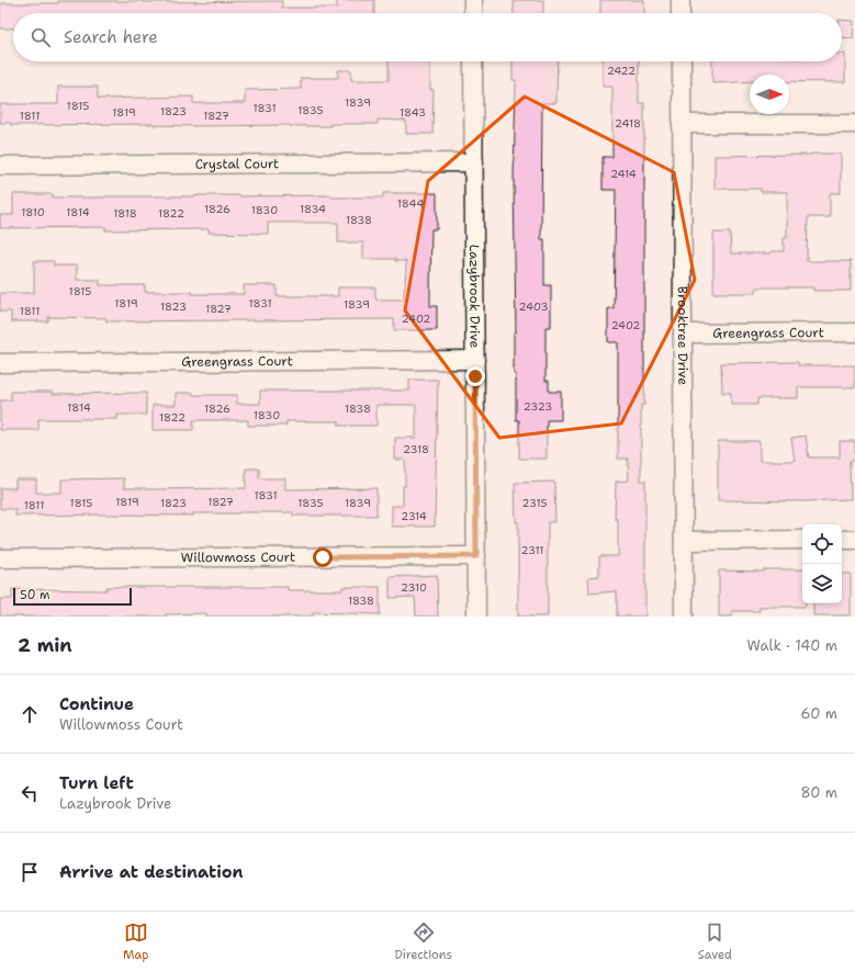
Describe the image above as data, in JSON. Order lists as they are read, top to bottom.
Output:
{
  "streets": {
    "street": [
      "Crystal Court",
      "Lazybrook Drive",
      "Greengrass Court",
      "Brooktree Drive",
      "Willowmoss Court"
    ]
  },
  "crossings": [
    ["Crystal Court", "Lazybrook Drive"],
    ["Lazybrook Drive", "Greengrass Court"],
    ["Lazybrook Drive", "Willowmoss Court"],
    ["Greengrass Court", "Brooktree Drive"]
  ],
  "house_numbers": [
    "2422",
    "1839",
    "1815",
    "1831",
    "1835",
    "1823",
    "1819",
    "1843",
    "1811",
    "1827",
    "2418",
    "2414",
    "1844",
    "1826",
    "1834",
    "1830",
    "1810",
    "1814",
    "1818",
    "1822",
    "1838",
    "1815",
    "1819",
    "1831",
    "1839",
    "1823",
    "2403",
    "1827",
    "1811",
    "2402",
    "2402",
    "2323",
    "1814",
    "1826",
    "1838",
    "1830",
    "1822",
    "2318",
    "1831",
    "1819",
    "1827",
    "1815",
    "1823",
    "1835",
    "1839",
    "2315",
    "1811",
    "2314",
    "2311",
    "2310",
    "1838"
  ],
  "scale_bar": "50 m",
  "north": "right",
  "page": {
    "search": "Search here",
    "scale": "50 m",
    "heading": ["2 min", "Walk · 140 m"],
    "list": [
      ["Continue", "Willowmoss Court", "60 m"],
      ["Turn left", "Lazybrook Drive", "80 m"],
      "Arrive at destination"
    ],
    "nav": ["Map", "Directions", "Saved"]
  }
}
